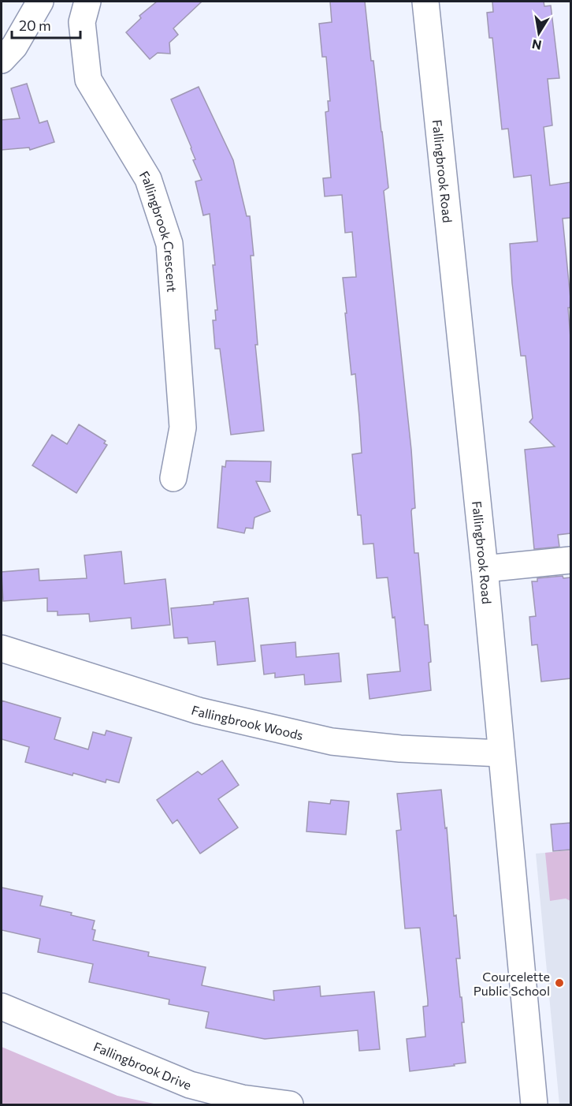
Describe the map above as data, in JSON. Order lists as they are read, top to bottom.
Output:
{
  "streets": {
    "street": [
      "Fallingbrook Road",
      "Fallingbrook Crescent",
      "Fallingbrook Woods",
      "Fallingbrook Drive"
    ]
  },
  "crossings": [
    ["Fallingbrook Road", "Fallingbrook Woods"]
  ],
  "places": ["Courcelette Public School"],
  "scale_bar": "20 m",
  "north": "bottom"
}
